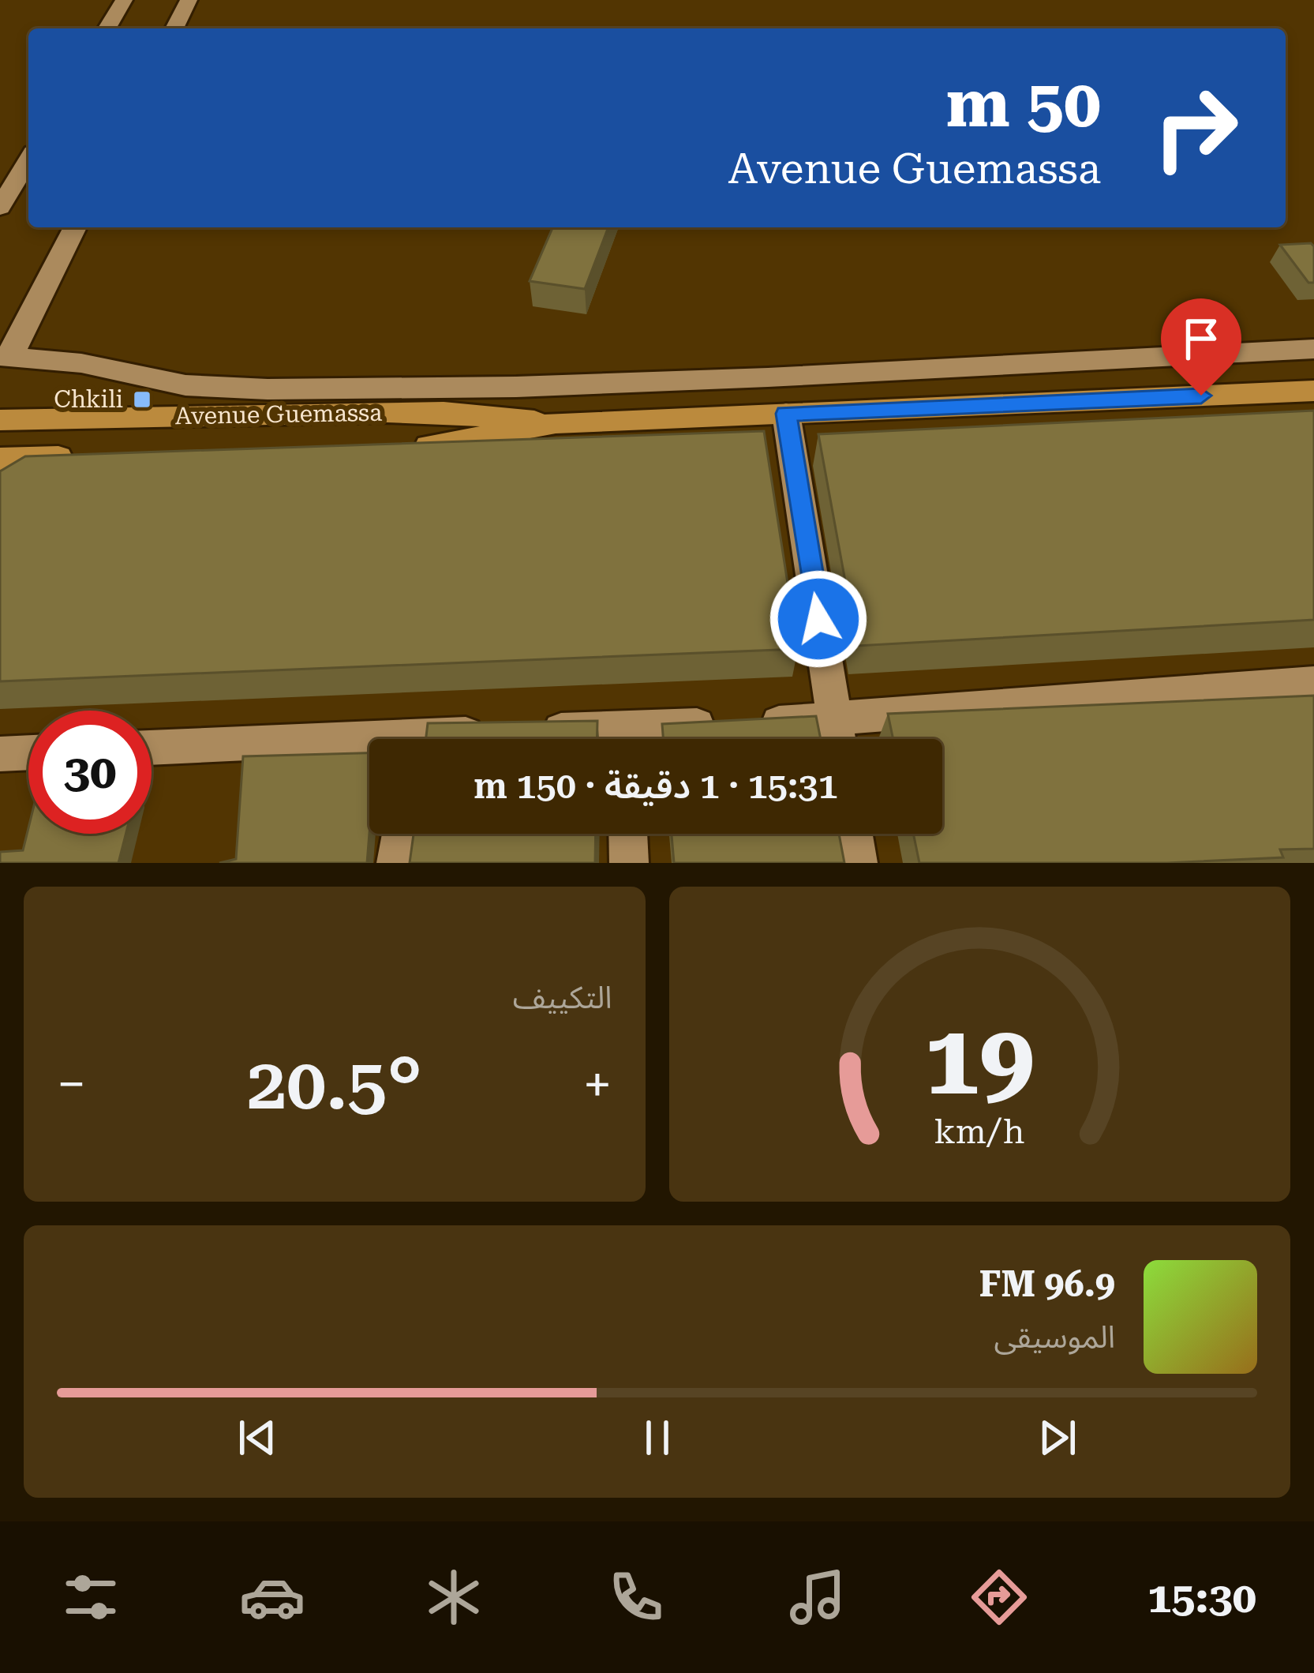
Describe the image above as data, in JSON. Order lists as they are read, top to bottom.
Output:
{
  "streets": {
    "main road": ["Avenue Guemassa"]
  },
  "places": {
    "transit": ["Chkili"]
  },
  "page": {
    "turn": ["50 m", "Avenue Guemassa"],
    "limit": "30",
    "trip": "15:31 · 1 دقيقة · 150 m",
    "tile": "التكييف",
    "heat": ["−", "20.5°", "+"],
    "song": ["96.9 FM", "الموسيقى"],
    "tabs": "15:30",
    "gauge": ["19", "km/h"]
  }
}
